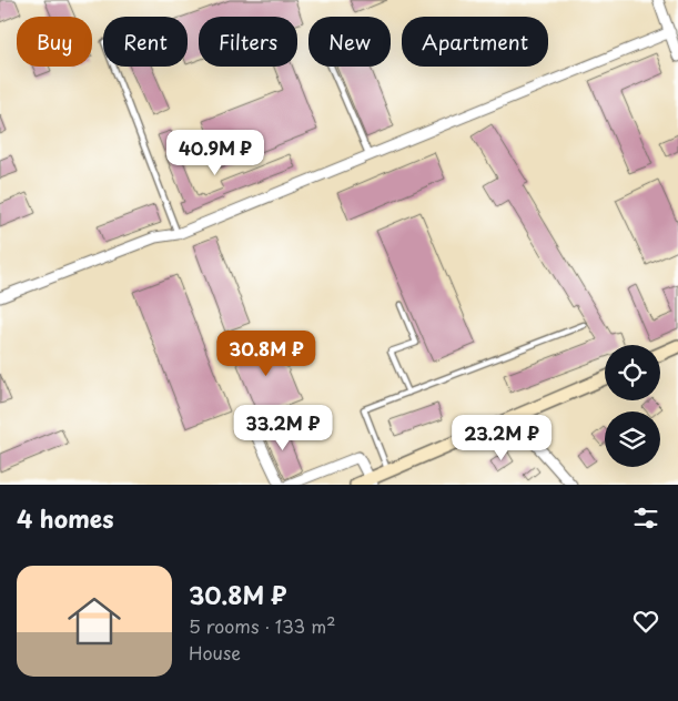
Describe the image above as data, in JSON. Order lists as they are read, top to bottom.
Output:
{
  "page": {
    "chip": [
      "Buy",
      "Rent",
      "Filters",
      "New",
      "Apartment"
    ],
    "price": [
      "40.9M ₽",
      "30.8M ₽",
      "33.2M ₽",
      "23.2M ₽"
    ],
    "heading": "4 homes",
    "list": [
      {
        "name": "30.8M ₽",
        "note": "5 rooms · 133 m² · House"
      }
    ]
  }
}
